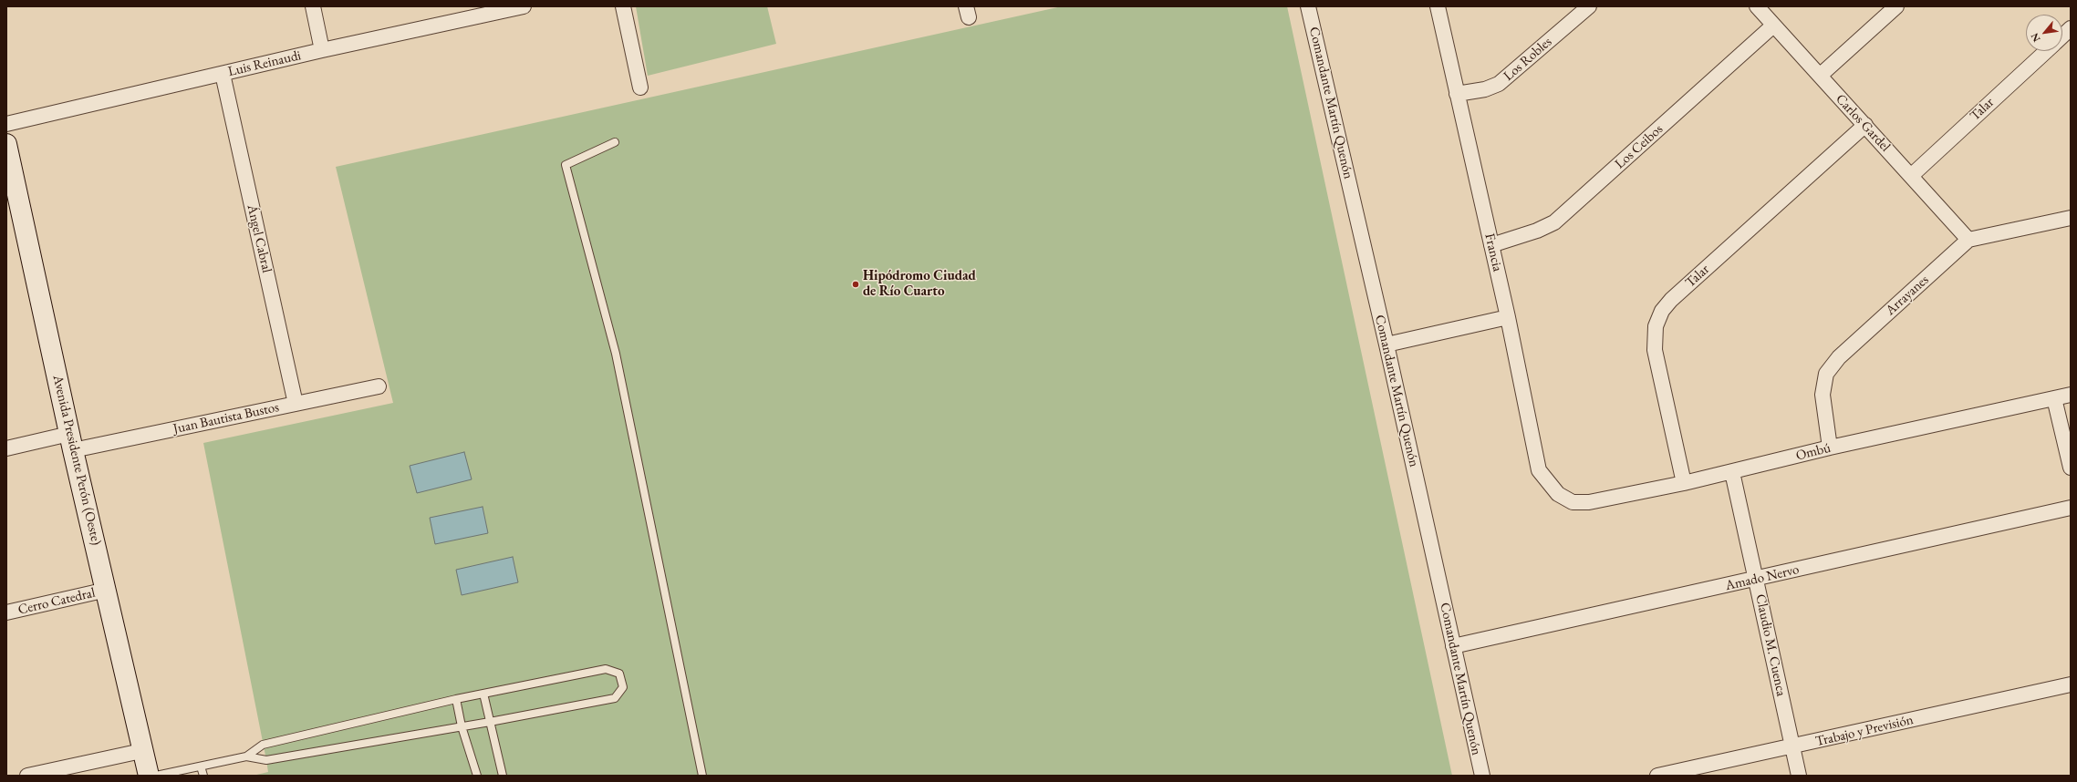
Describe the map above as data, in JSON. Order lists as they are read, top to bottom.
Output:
{
  "streets": {
    "main road": ["Avenida Presidente Perón (Oeste)"],
    "street": [
      "Los Robles",
      "Luis Reinaudi",
      "Comandante Martín Quenón",
      "Talar",
      "Carlos Gardel",
      "Los Ceibos",
      "Ángel Cabral",
      "Francia",
      "Arrayanes",
      "Juan Bautista Bustos",
      "Ombú",
      "Amado Nervo",
      "Cerro Catedral",
      "Claudio M. Cuenca",
      "Trabajo y Previsión"
    ]
  },
  "crossings": [
    ["Los Robles", "Francia"],
    ["Luis Reinaudi", "Ángel Cabral"],
    ["Comandante Martín Quenón", "Amado Nervo"],
    ["Talar", "Carlos Gardel"],
    ["Talar", "Ombú"],
    ["Carlos Gardel", "Los Ceibos"],
    ["Carlos Gardel", "Arrayanes"],
    ["Los Ceibos", "Francia"],
    ["Ángel Cabral", "Juan Bautista Bustos"],
    ["Francia", "Ombú"],
    ["Arrayanes", "Ombú"],
    ["Juan Bautista Bustos", "Avenida Presidente Perón (Oeste)"],
    ["Ombú", "Claudio M. Cuenca"],
    ["Avenida Presidente Perón (Oeste)", "Cerro Catedral"],
    ["Amado Nervo", "Claudio M. Cuenca"],
    ["Claudio M. Cuenca", "Trabajo y Previsión"]
  ],
  "places": ["Hipódromo Ciudad de Río Cuarto"],
  "north": "bottom left"
}
